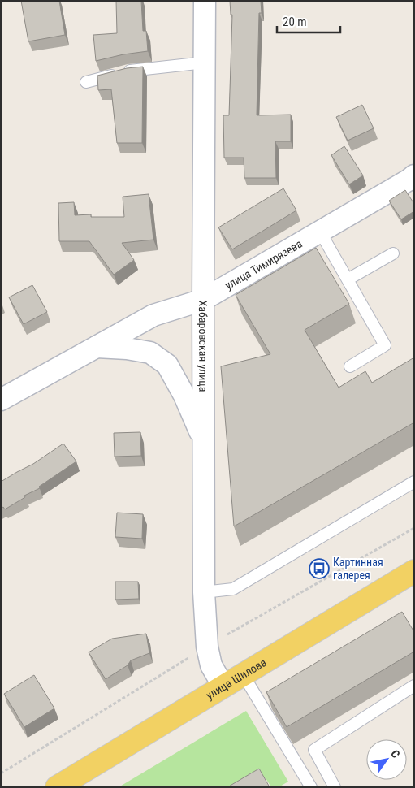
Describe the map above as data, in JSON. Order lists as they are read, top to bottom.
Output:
{
  "streets": {
    "main road": ["улица Шилова"],
    "street": ["улица Тимирязева", "Хабаровская улица"]
  },
  "crossings": [
    ["улица Тимирязева", "Хабаровская улица"],
    ["Хабаровская улица", "улица Шилова"]
  ],
  "places": {
    "bus stop": ["Картинная галерея"]
  },
  "scale_bar": "20 m",
  "north": "top right"
}
